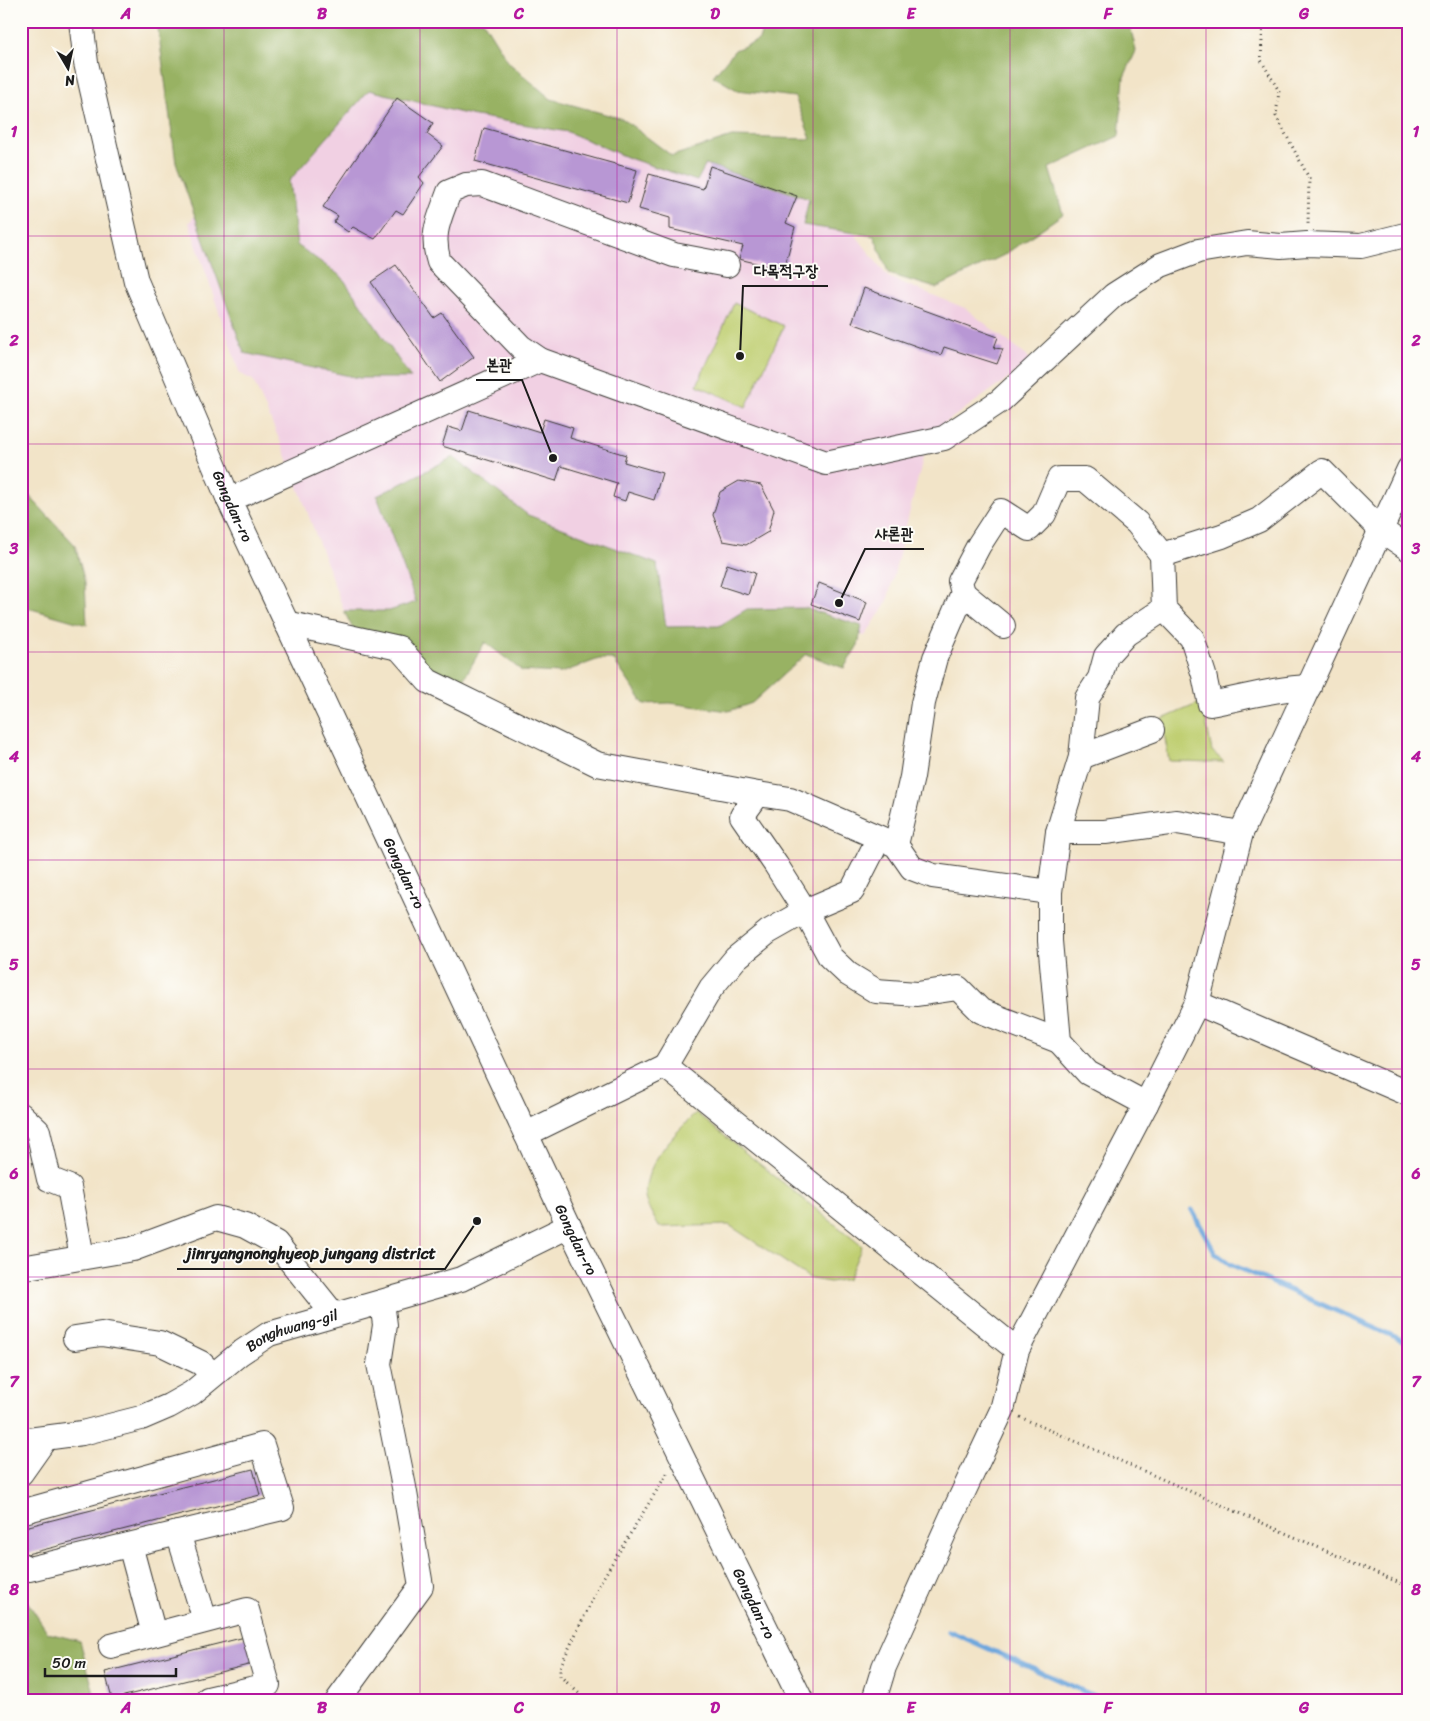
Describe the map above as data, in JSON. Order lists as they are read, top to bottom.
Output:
{
  "streets": {
    "street": ["Gongdan-ro", "Bonghwang-gil"]
  },
  "crossings": [
    ["Gongdan-ro", "Bonghwang-gil"]
  ],
  "places": [
    "다목적구장",
    "본관",
    "샤론관",
    "jinryangnonghyeop jungang district"
  ],
  "scale_bar": "50 m",
  "north": "bottom",
  "grid": {
    "columns": [
      "A",
      "B",
      "C",
      "D",
      "E",
      "F",
      "G"
    ],
    "rows": [
      "1",
      "2",
      "3",
      "4",
      "5",
      "6",
      "7",
      "8"
    ]
  }
}
